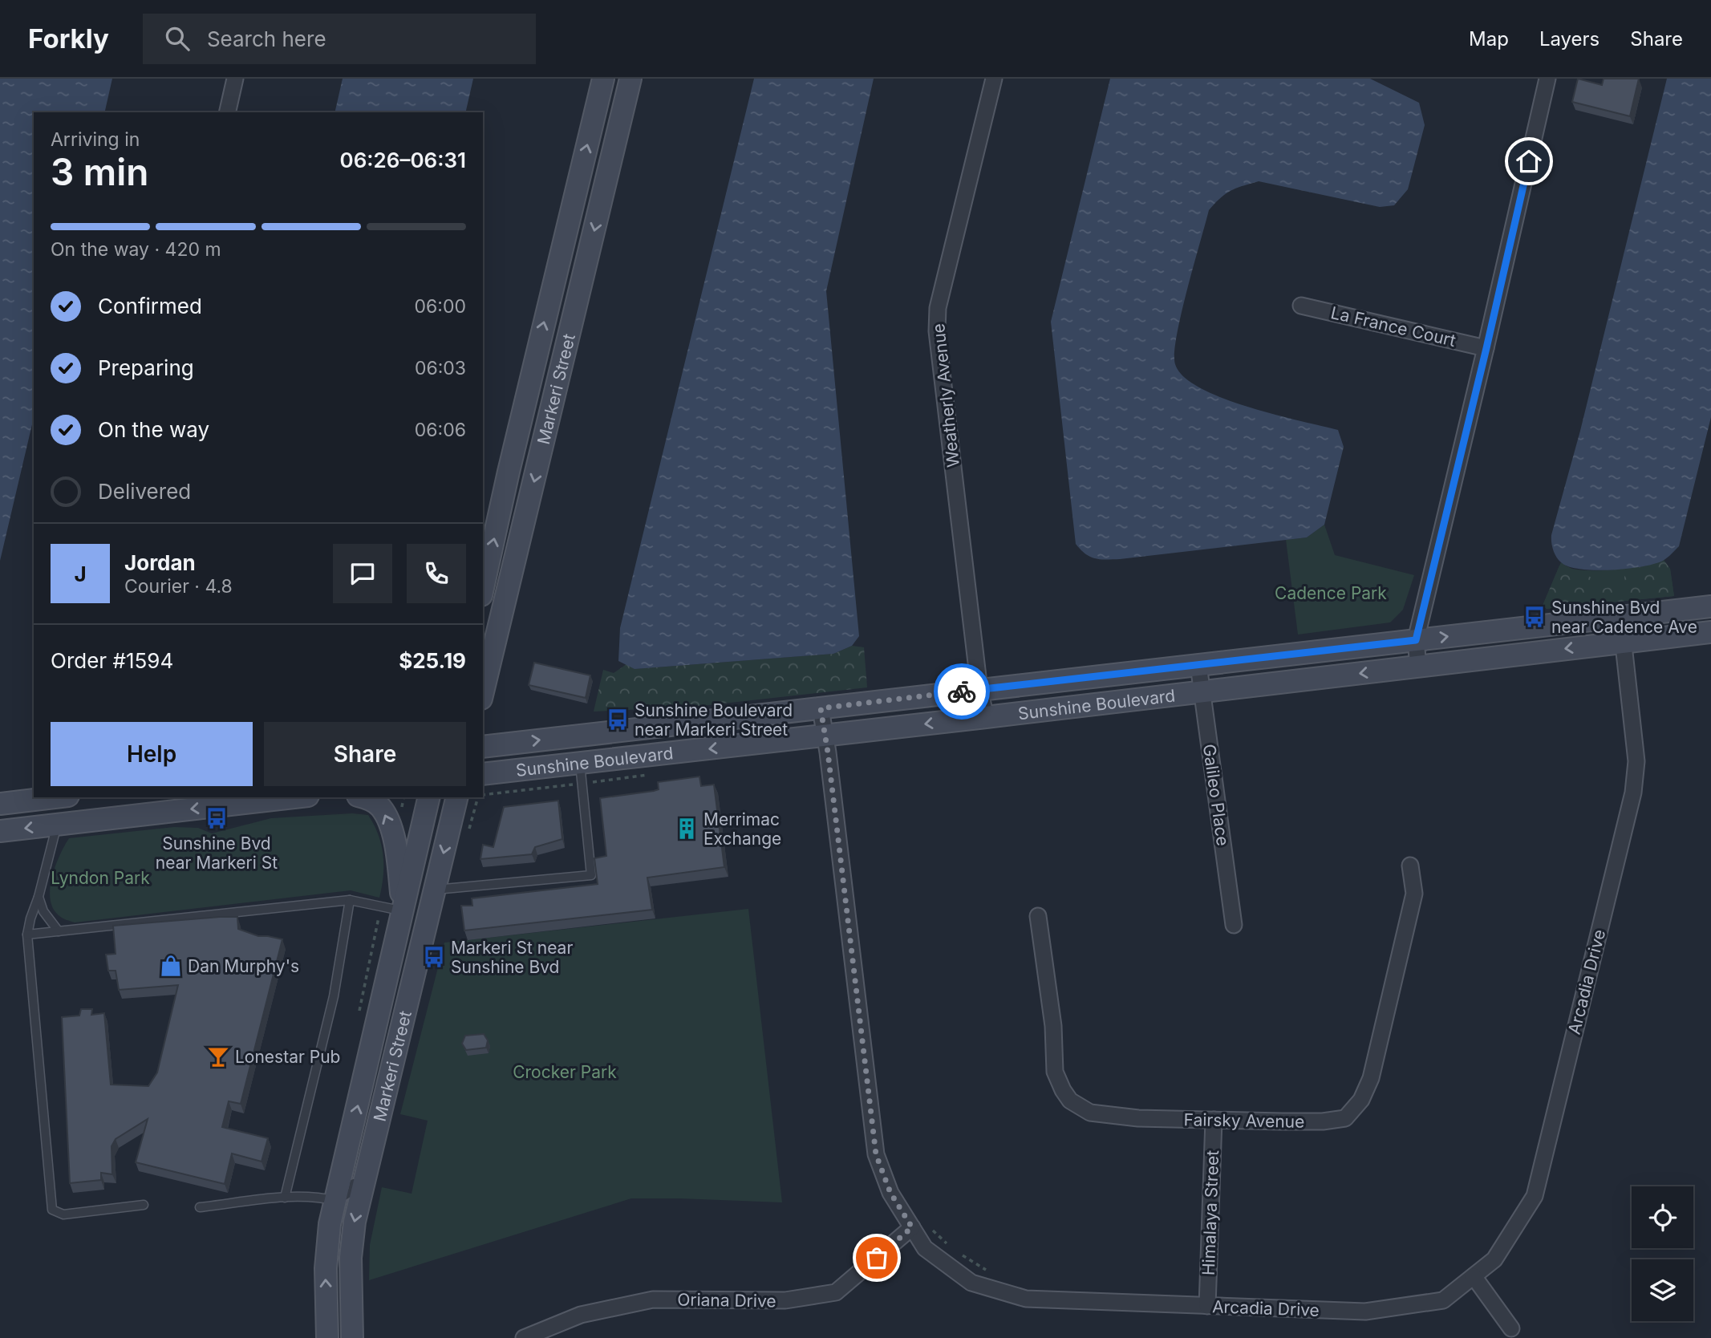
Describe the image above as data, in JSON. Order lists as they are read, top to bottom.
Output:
{
  "streets": {
    "main road": ["Markeri Street", "Sunshine Boulevard"],
    "street": [
      "La France Court",
      "Weatherly Avenue",
      "Galileo Place",
      "Arcadia Drive",
      "Fairsky Avenue",
      "Himalaya Street",
      "Oriana Drive"
    ]
  },
  "crossings": [
    ["Weatherly Avenue", "Sunshine Boulevard"],
    ["Sunshine Boulevard", "Galileo Place"],
    ["Sunshine Boulevard", "Arcadia Drive"],
    ["Arcadia Drive", "Himalaya Street"],
    ["Arcadia Drive", "Oriana Drive"],
    ["Fairsky Avenue", "Himalaya Street"]
  ],
  "parks": ["Cadence Park", "Lyndon Park", "Crocker Park"],
  "places": {
    "bus stop": [
      "Sunshine Bvd near Cadence Ave",
      "Sunshine Boulevard near Markeri Street",
      "Sunshine Bvd near Markeri St",
      "Markeri St near Sunshine Bvd"
    ],
    "building": ["Merrimac Exchange"],
    "shop": ["Dan Murphy's"],
    "bar": ["Lonestar Pub"]
  },
  "page": {
    "header": "Forkly",
    "search": "Search here",
    "nav": ["Map", "Layers", "Share"],
    "heading": ["3 min", "Arriving in", "06:26–06:31"],
    "panel": [
      "Jordan",
      "Courier · 4.8",
      "Order #1594",
      "$25.19"
    ],
    "bar": "On the way · 420 m",
    "list": [
      ["Confirmed", "06:00"],
      ["Preparing", "06:03"],
      ["On the way", "06:06"],
      "Delivered"
    ],
    "round": "J",
    "buttons": ["Help", "Share"]
  }
}
